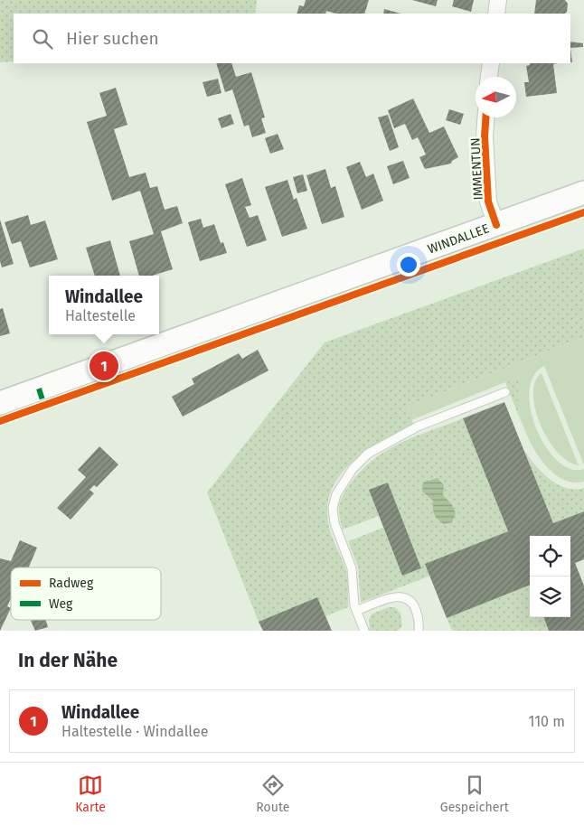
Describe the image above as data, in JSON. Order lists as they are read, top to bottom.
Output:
{
  "streets": {
    "main road": ["WINDALLEE"],
    "street": ["IMMENTUN"]
  },
  "crossings": [
    ["IMMENTUN", "WINDALLEE"]
  ],
  "legend": ["Radweg", "Weg"],
  "north": "left",
  "page": {
    "search": "Hier suchen",
    "popup": ["Windallee", "Haltestelle"],
    "pins": "1",
    "heading": "In der Nähe",
    "list": [
      {
        "mark": "1",
        "name": "Windallee",
        "note": "Haltestelle · Windallee",
        "value": "110 m"
      }
    ],
    "nav": ["Karte", "Route", "Gespeichert"]
  }
}
